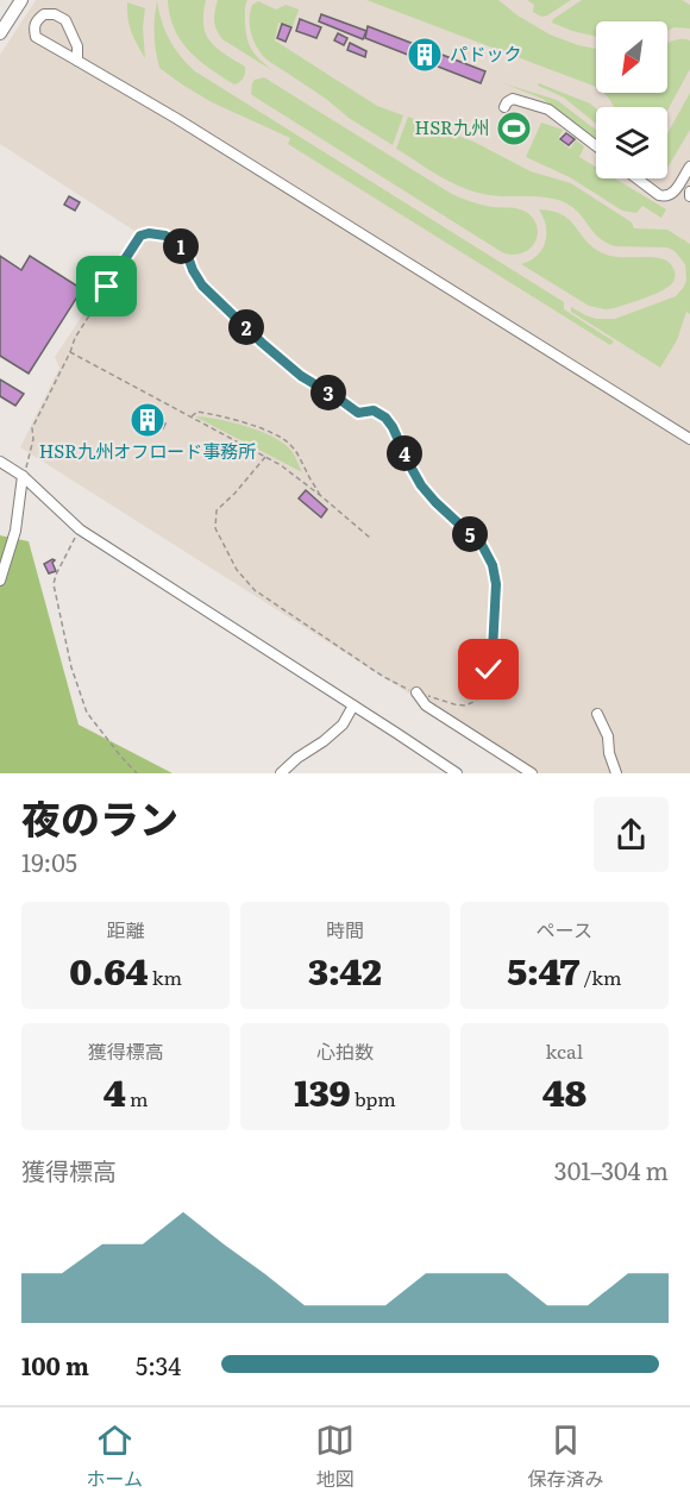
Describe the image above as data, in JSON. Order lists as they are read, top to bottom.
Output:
{
  "places": {
    "building": ["パドック", "HSR九州オフロード事務所"],
    "sports": ["HSR九州"]
  },
  "north": "bottom left",
  "page": {
    "pins": [
      "1",
      "2",
      "3",
      "4",
      "5"
    ],
    "heading": ["夜のラン", "19:05"],
    "stats": [
      ["距離", "0.64 km"],
      ["時間", "3:42"],
      ["ペース", "5:47 /km"],
      ["獲得標高", "4 m"],
      ["心拍数", "139 bpm"],
      ["kcal", "48"]
    ],
    "chart": ["獲得標高", "301–304 m"],
    "list": [
      {
        "name": "100 m",
        "note": "5:34"
      }
    ],
    "tabs": ["ホーム", "地図", "保存済み"]
  }
}
